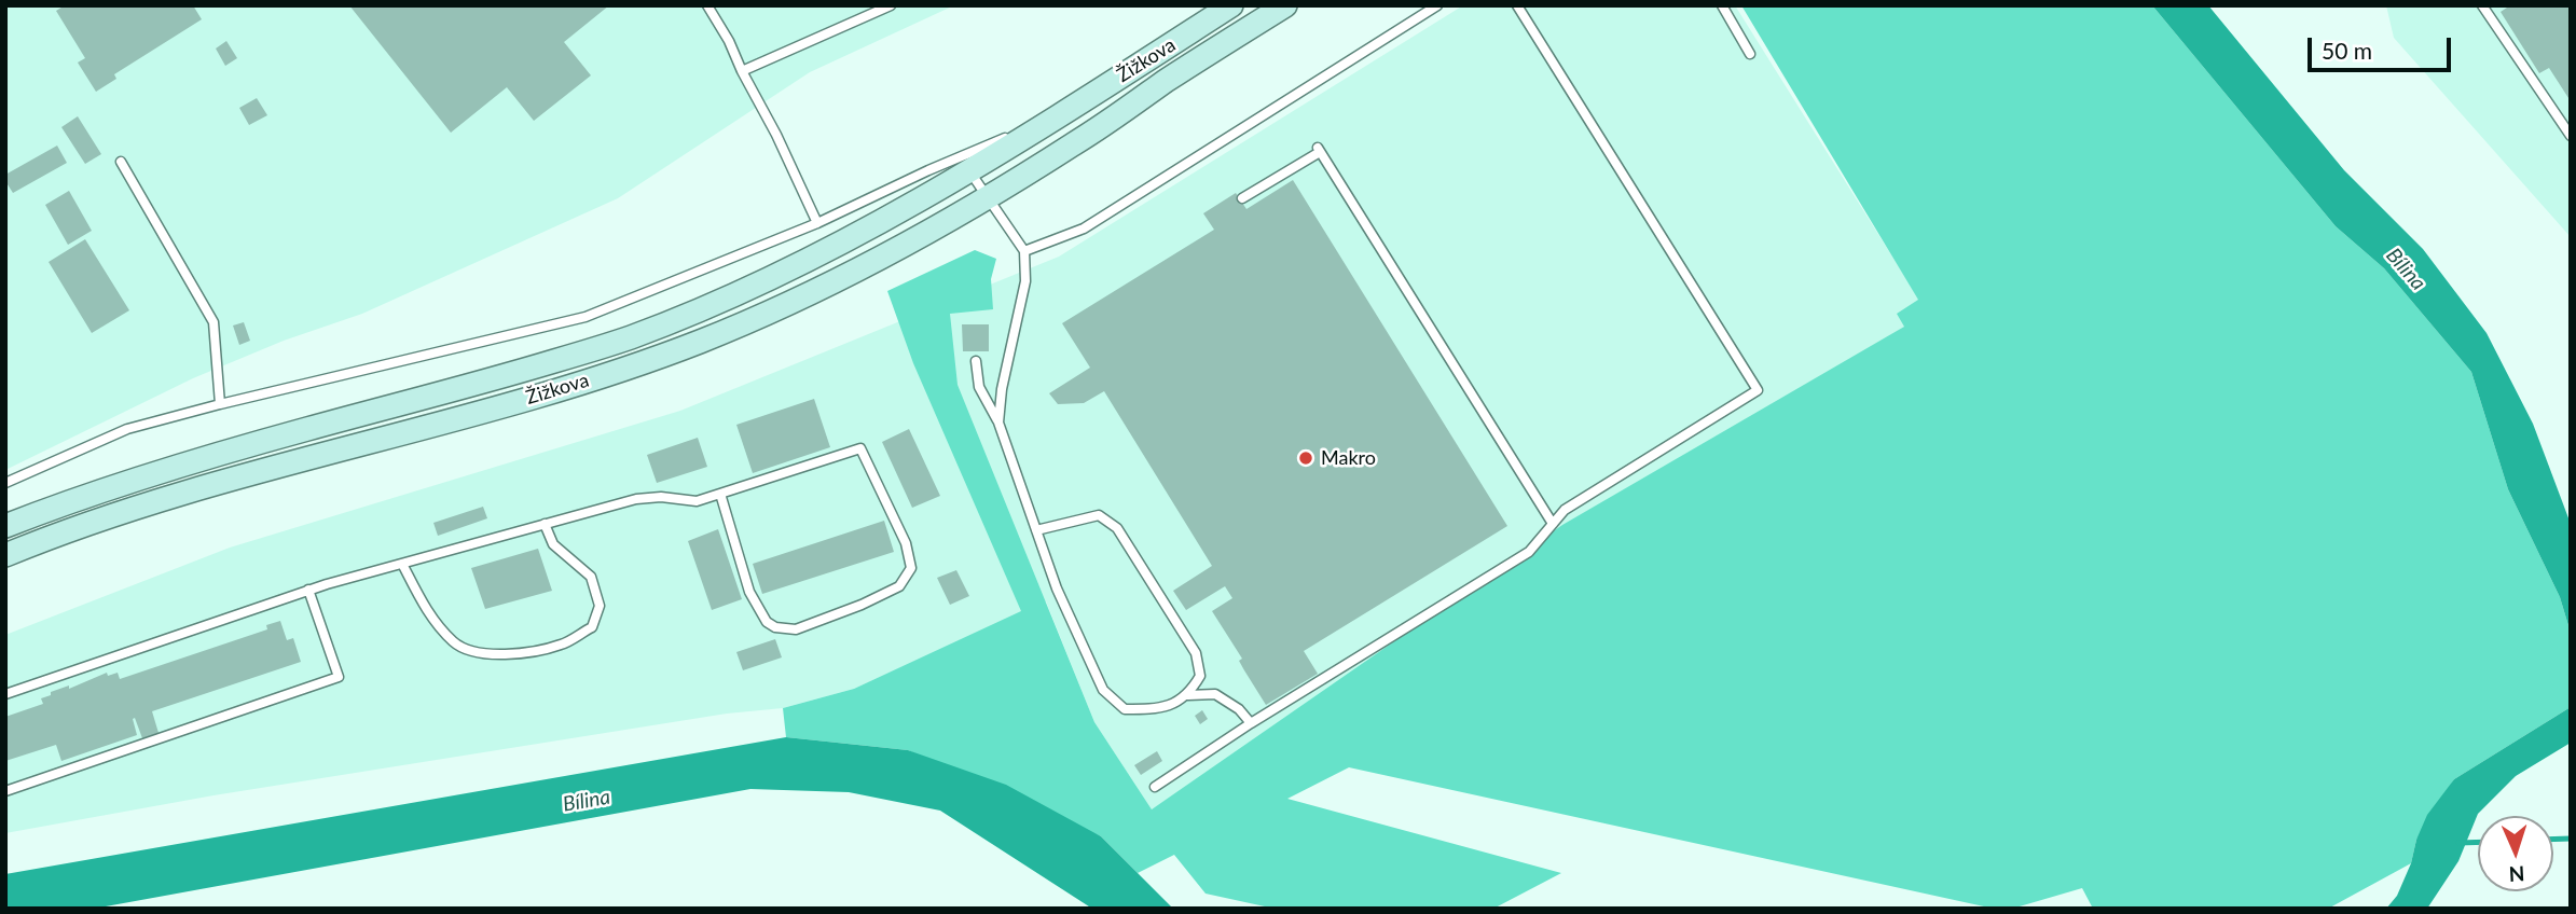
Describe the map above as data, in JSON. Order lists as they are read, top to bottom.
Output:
{
  "streets": {
    "main road": ["Žižkova"]
  },
  "water": ["Bílina"],
  "places": ["Makro"],
  "scale_bar": "50 m",
  "north": "bottom"
}
